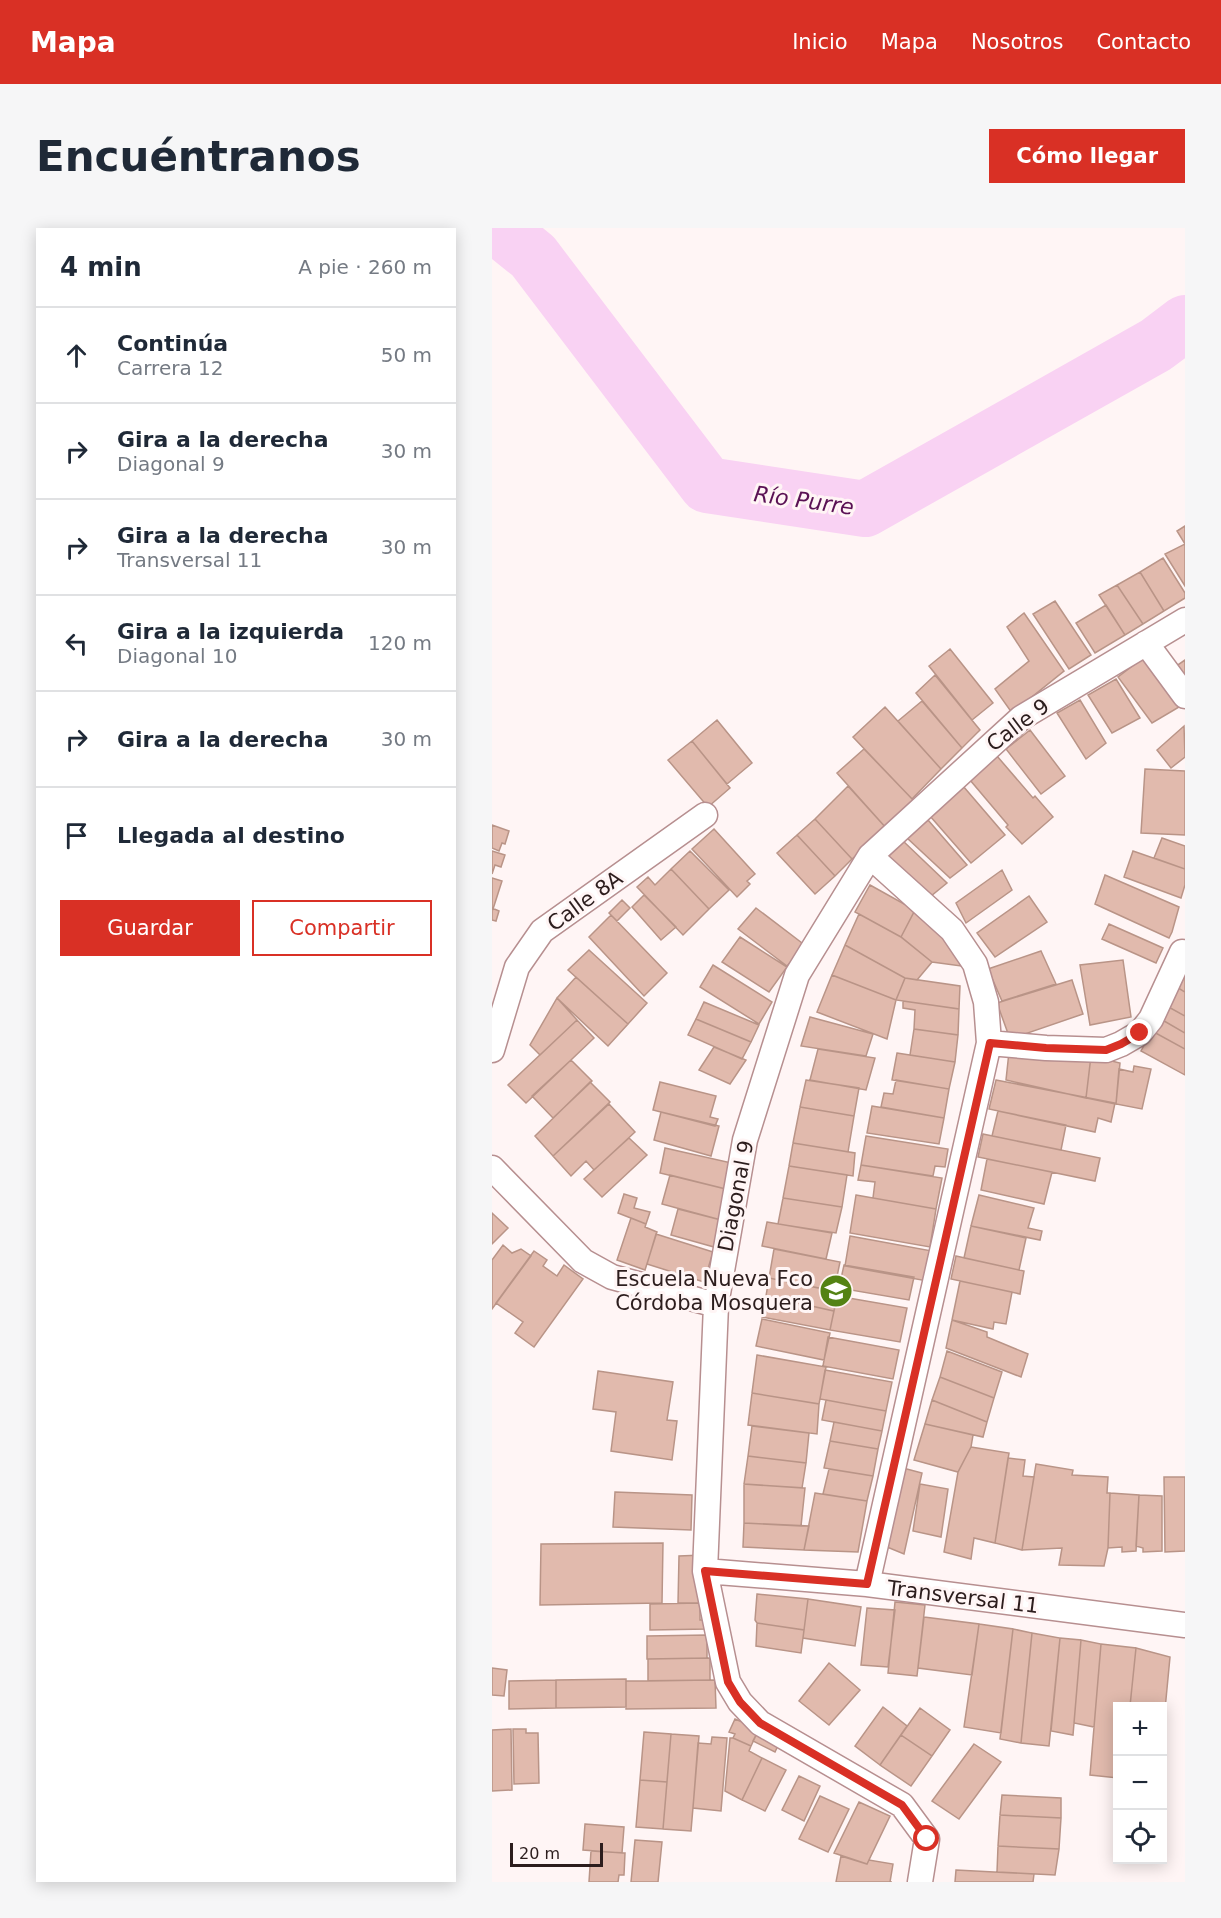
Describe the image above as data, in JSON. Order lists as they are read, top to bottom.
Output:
{
  "streets": {
    "street": [
      "Calle 9",
      "Calle 8A",
      "Diagonal 9",
      "Transversal 11"
    ]
  },
  "crossings": [
    ["Calle 9", "Diagonal 9"],
    ["Diagonal 9", "Transversal 11"]
  ],
  "water": ["Río Purre"],
  "places": {
    "school or university": ["Escuela Nueva Fco Córdoba Mosquera"]
  },
  "scale_bar": "20 m",
  "page": {
    "header": "Mapa",
    "nav": [
      "Inicio",
      "Mapa",
      "Nosotros",
      "Contacto"
    ],
    "buttons": [
      "Cómo llegar",
      ["Guardar", "Compartir"]
    ],
    "title": "Encuéntranos",
    "heading": ["4 min", "A pie · 260 m"],
    "list": [
      ["Continúa", "Carrera 12", "50 m"],
      ["Gira a la derecha", "Diagonal 9", "30 m"],
      ["Gira a la derecha", "Transversal 11", "30 m"],
      ["Gira a la izquierda", "Diagonal 10", "120 m"],
      ["Gira a la derecha", "30 m"],
      "Llegada al destino"
    ],
    "map_buttons": ["+", "−"],
    "scale": "20 m"
  }
}
